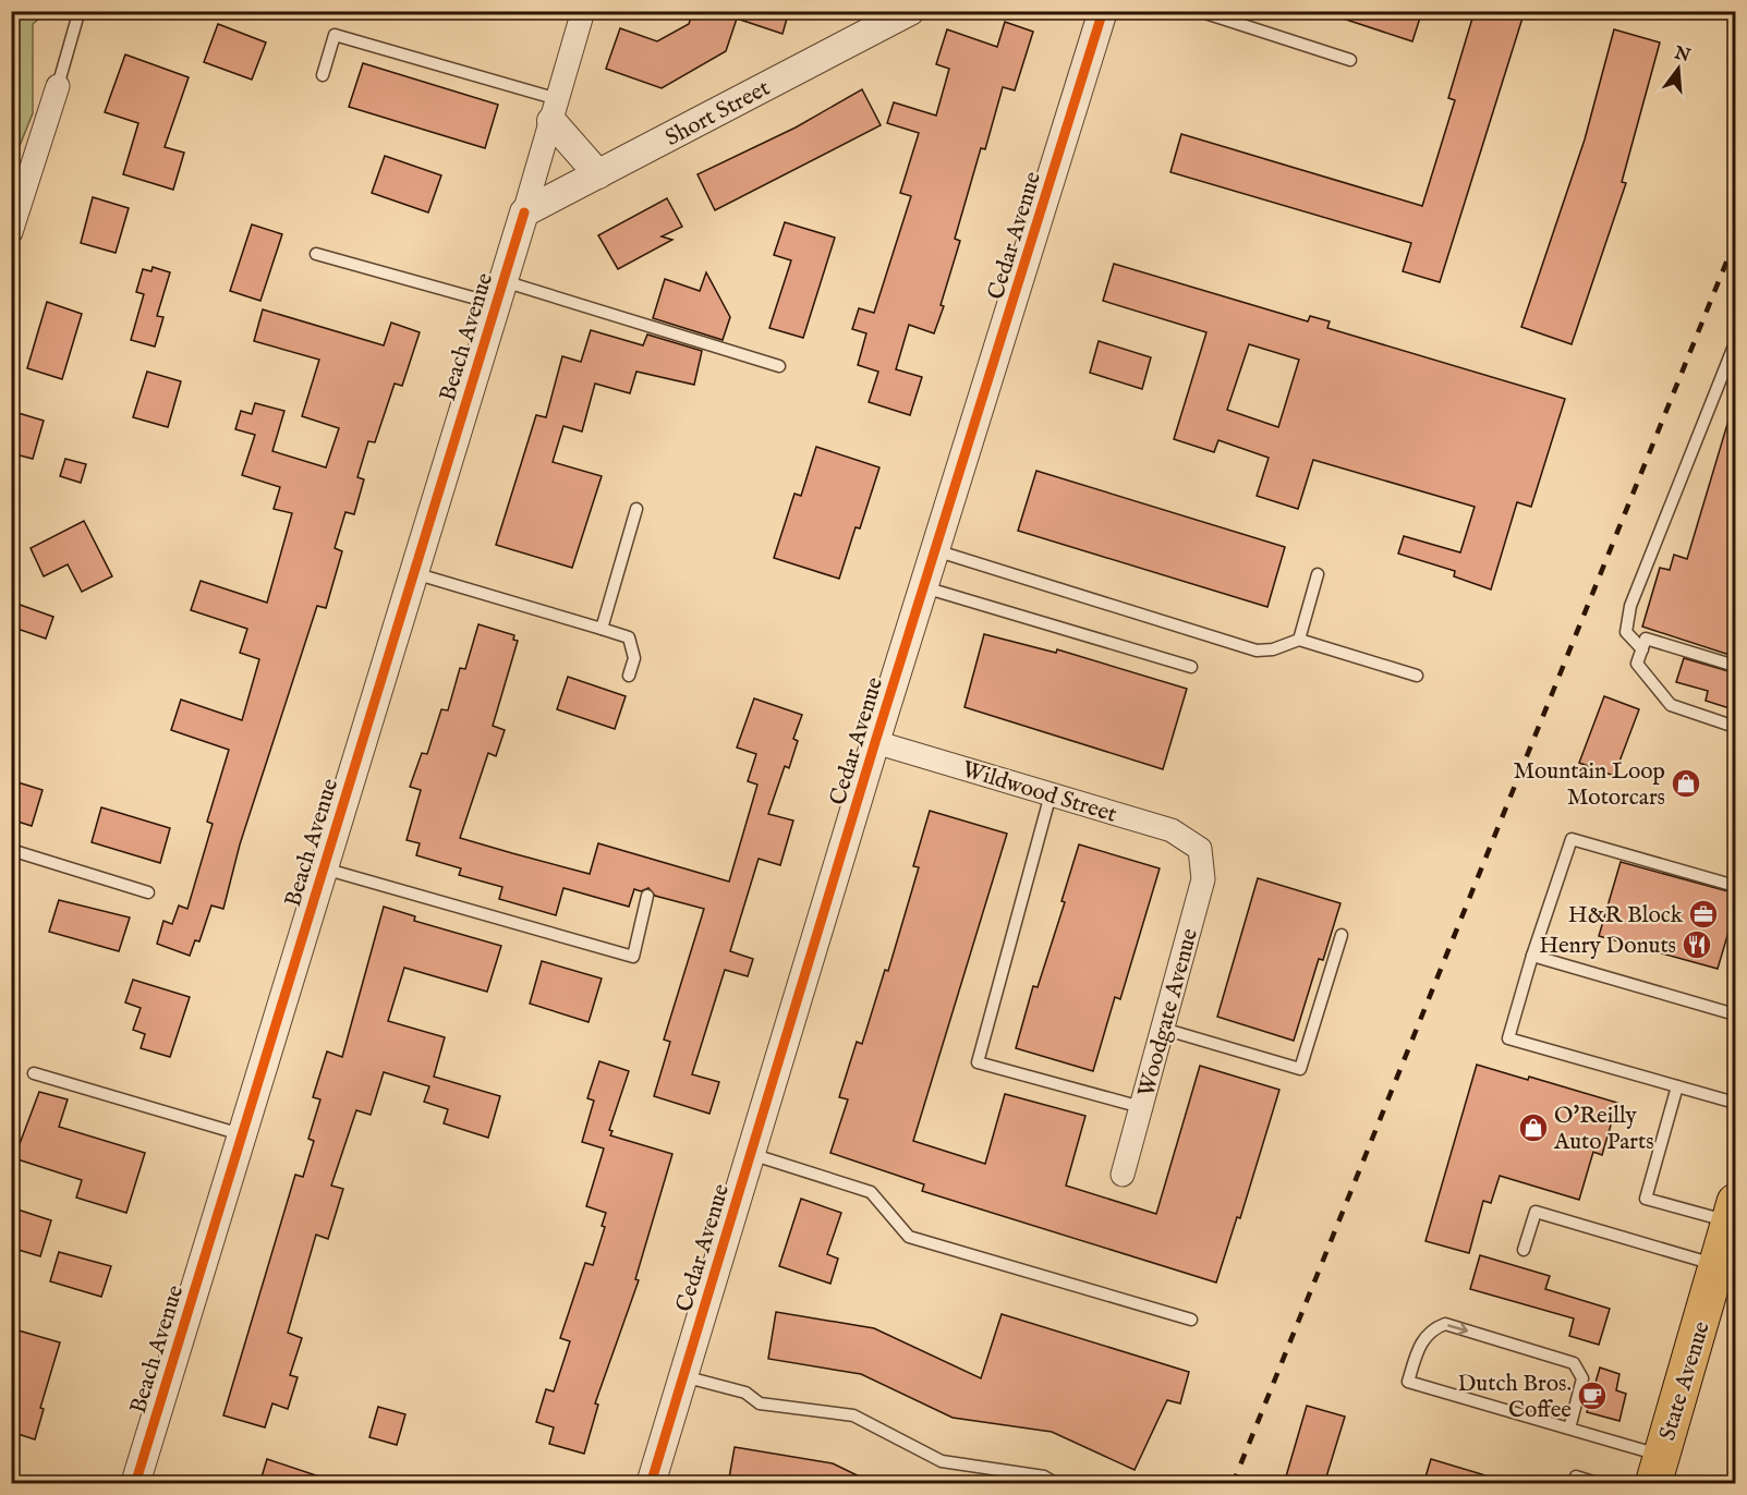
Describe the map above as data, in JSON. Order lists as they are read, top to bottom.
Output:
{
  "streets": {
    "main road": ["State Avenue"],
    "street": [
      "Short Street",
      "Cedar Avenue",
      "Beach Avenue",
      "Wildwood Street",
      "Woodgate Avenue"
    ]
  },
  "crossings": [
    ["Short Street", "Beach Avenue"],
    ["Cedar Avenue", "Wildwood Street"],
    ["Wildwood Street", "Woodgate Avenue"]
  ],
  "places": {
    "shop": ["Mountain Loop Motorcars", "O'Reilly Auto Parts"],
    "office": ["H&R Block"],
    "restaurant": ["Henry Donuts"],
    "cafe": ["Dutch Bros. Coffee"]
  },
  "north": "top"
}
